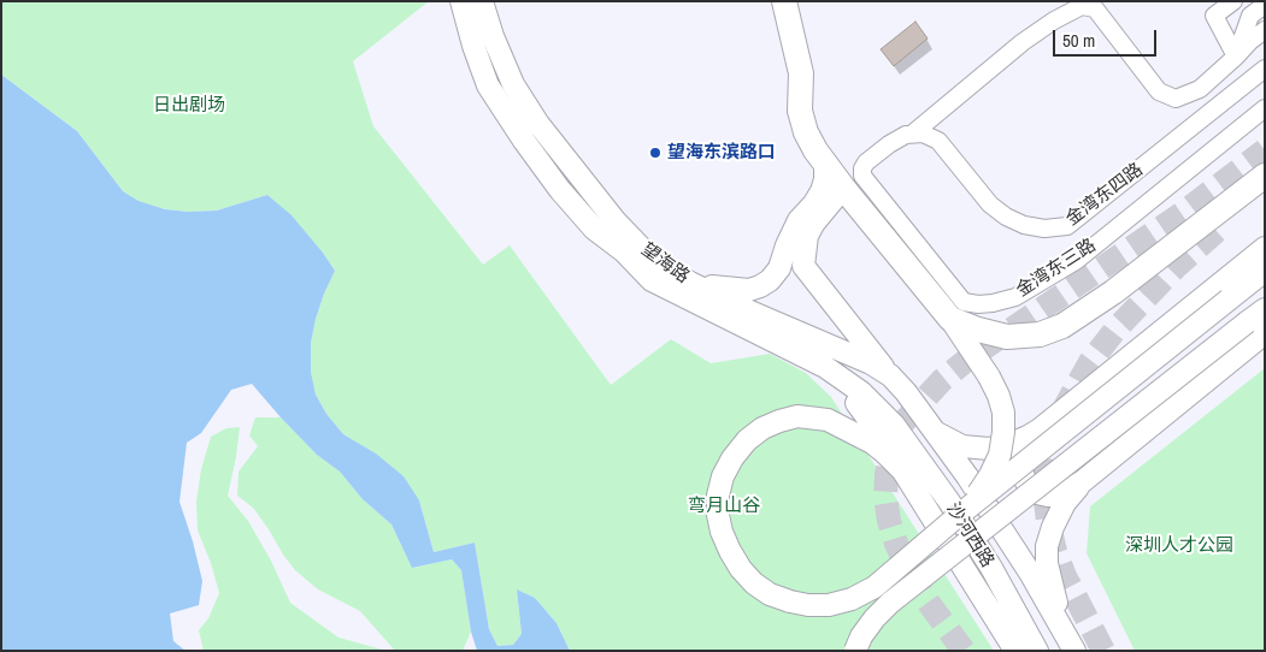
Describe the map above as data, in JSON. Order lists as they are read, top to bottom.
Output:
{
  "streets": {
    "main road": ["望海路", "沙河西路"],
    "street": ["金湾东四路", "金湾东三路"]
  },
  "crossings": [
    ["金湾东四路", "金湾东三路"],
    ["望海路", "沙河西路"]
  ],
  "parks": ["日出剧场", "弯月山谷", "深圳人才公园"],
  "places": ["望海东滨路口"],
  "scale_bar": "50 m"
}
